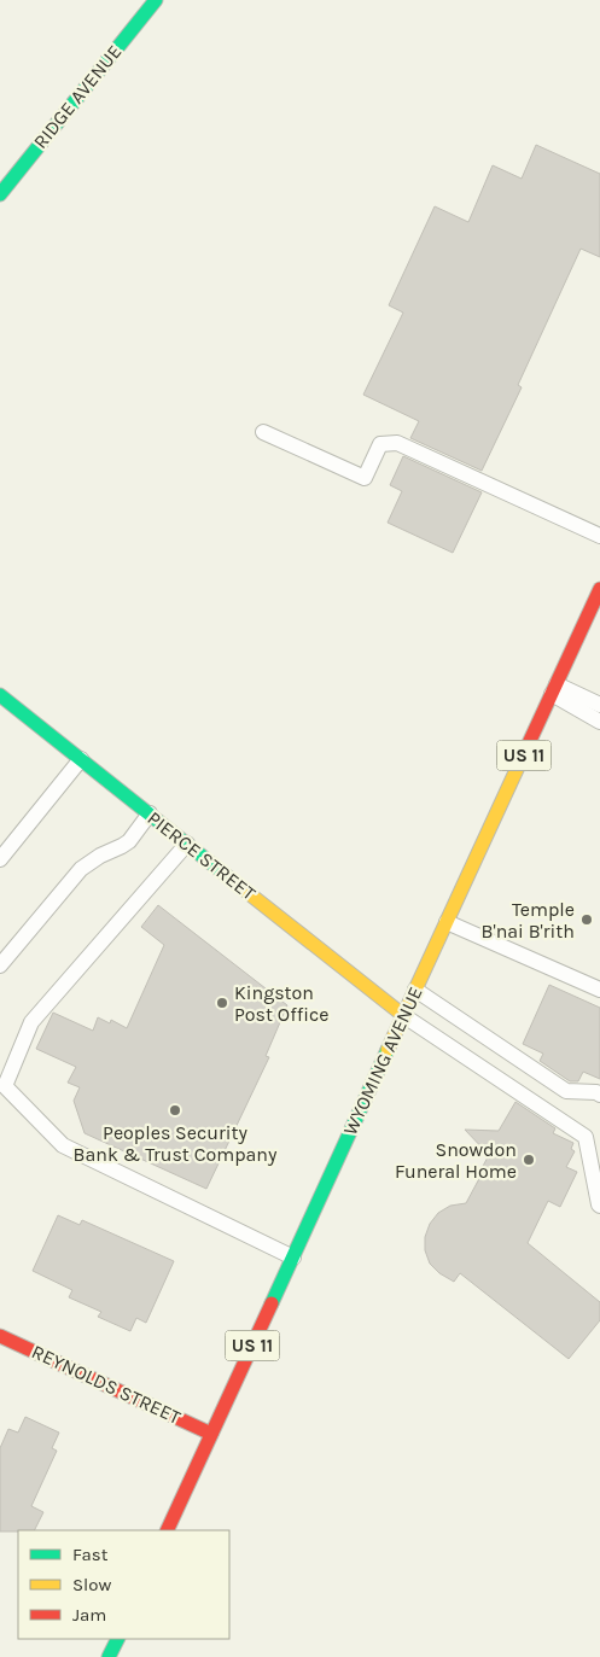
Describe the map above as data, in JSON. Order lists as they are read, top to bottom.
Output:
{
  "streets": {
    "main road": [
      "RIDGE AVENUE",
      "US 11",
      "PIERCE STREET",
      "WYOMING AVENUE",
      "REYNOLDS STREET"
    ]
  },
  "crossings": [
    ["PIERCE STREET", "WYOMING AVENUE"],
    ["WYOMING AVENUE", "REYNOLDS STREET"]
  ],
  "places": [
    "Temple B'nai B'rith",
    "Kingston Post Office",
    "Peoples Security Bank & Trust Company",
    "Snowdon Funeral Home"
  ],
  "legend": ["Fast", "Slow", "Jam"]
}
